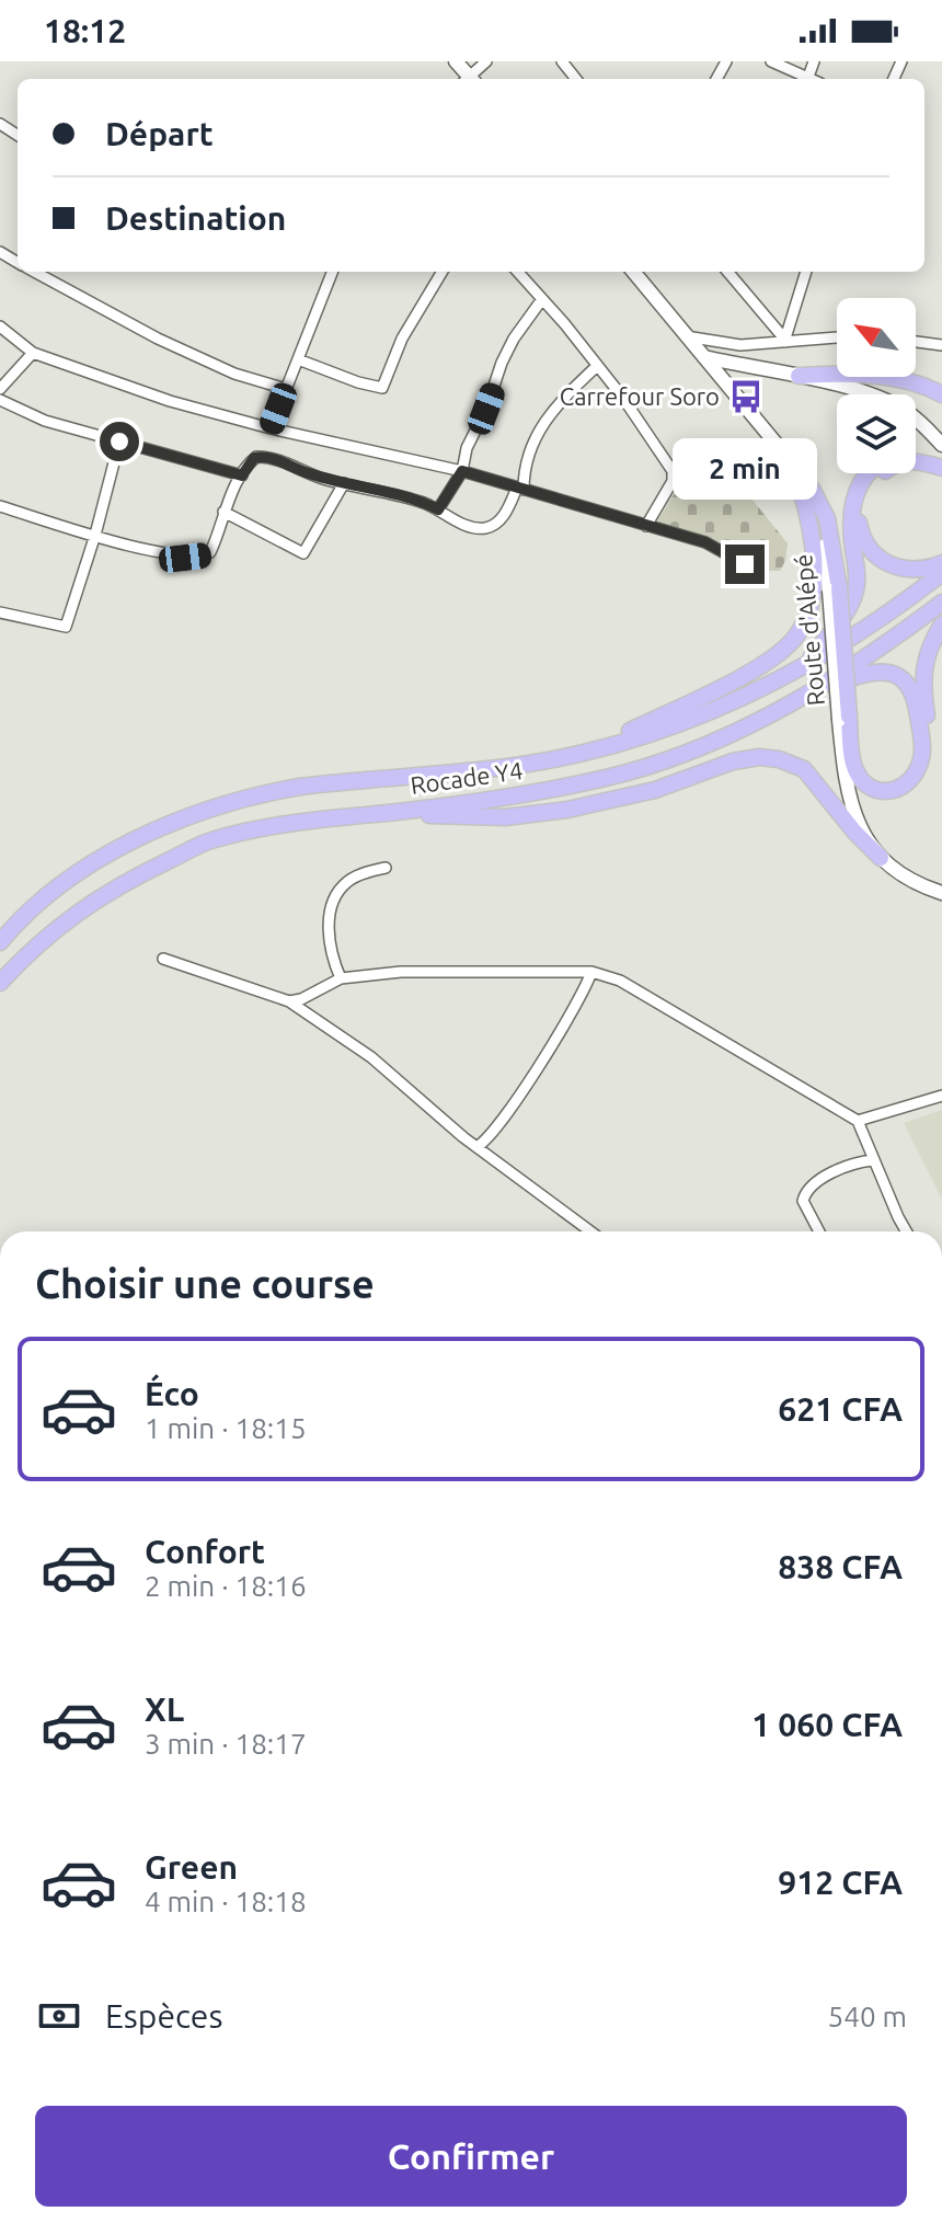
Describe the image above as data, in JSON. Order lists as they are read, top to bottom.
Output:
{
  "streets": {
    "highway": ["Rocade Y4"],
    "main road": ["Route d'Alépé"]
  },
  "places": {
    "bus stop": ["Carrefour Soro"]
  },
  "north": "top left",
  "page": {
    "status": "18:12",
    "banner": ["Départ", "Destination"],
    "bubble": "2 min",
    "heading": "Choisir une course",
    "list": [
      {
        "name": "Éco",
        "note": "1 min · 18:15",
        "value": "621 CFA"
      },
      {
        "name": "Confort",
        "note": "2 min · 18:16",
        "value": "838 CFA"
      },
      {
        "name": "XL",
        "note": "3 min · 18:17",
        "value": "1 060 CFA"
      },
      {
        "name": "Green",
        "note": "4 min · 18:18",
        "value": "912 CFA"
      }
    ],
    "pay": ["Espèces", "540 m"],
    "buttons": "Confirmer"
  }
}
